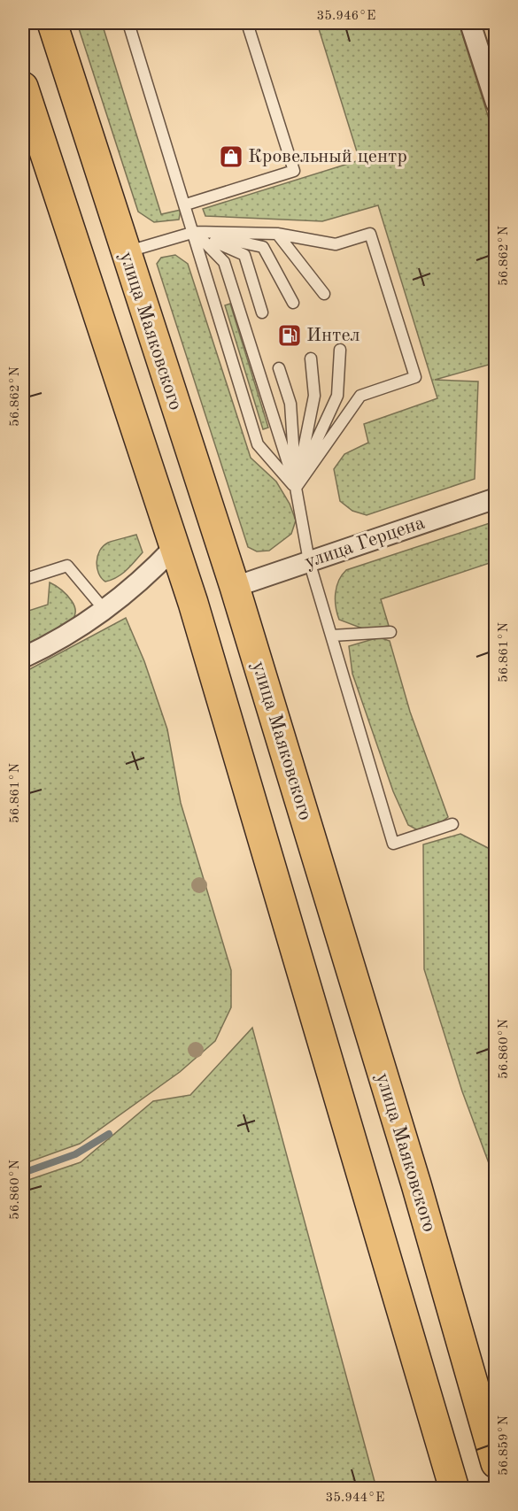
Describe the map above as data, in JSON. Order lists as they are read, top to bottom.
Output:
{
  "streets": {
    "main road": ["улица Маяковского"],
    "street": ["улица Герцена"]
  },
  "crossings": [
    ["улица Маяковского", "улица Герцена"]
  ],
  "places": {
    "shop": ["Кровельный центр"],
    "fuel station": ["Интел"]
  },
  "coordinates": [
    "35.946°E",
    "56.862°N",
    "56.861°N",
    "56.860°N",
    "56.859°N",
    "35.944°E"
  ]
}
